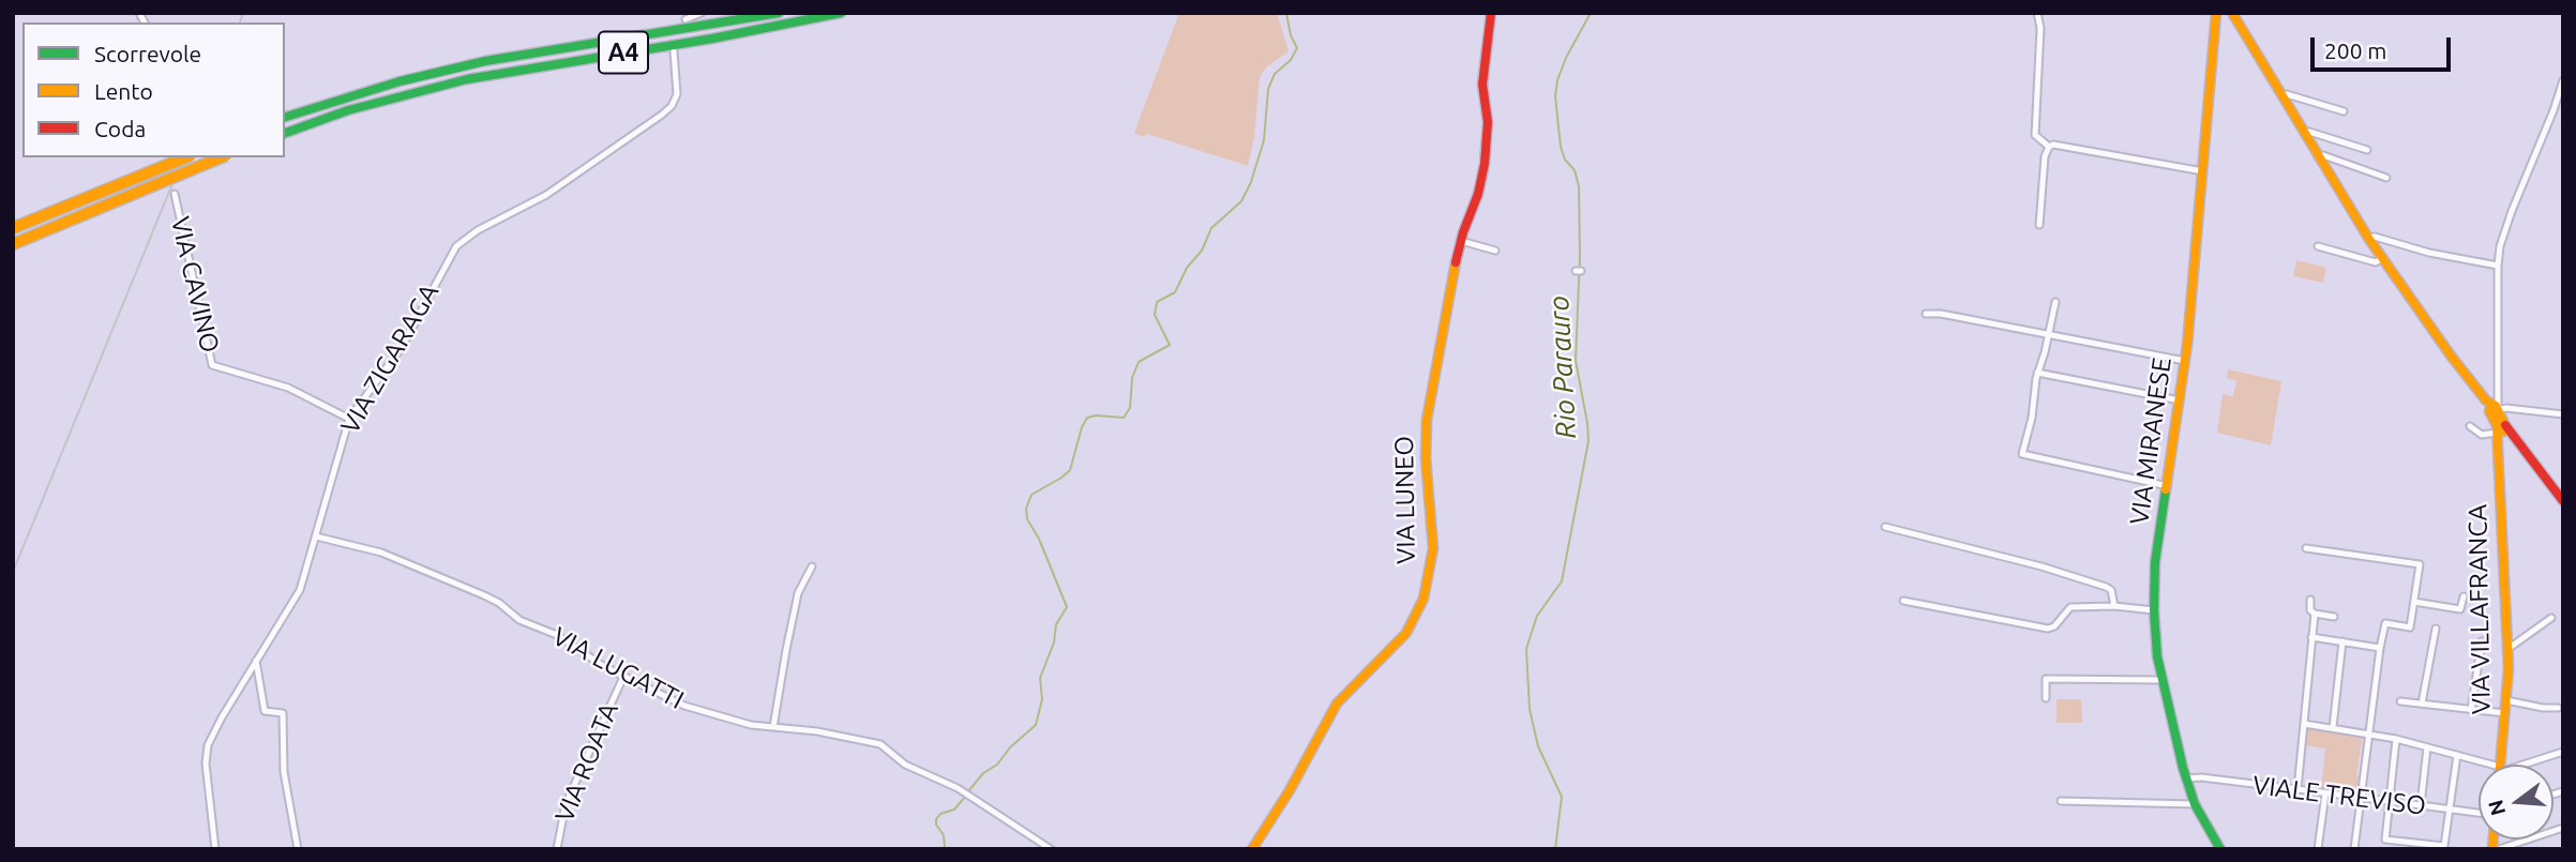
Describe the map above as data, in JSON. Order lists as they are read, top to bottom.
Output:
{
  "streets": {
    "main road": [
      "A4",
      "VIA MIRANESE",
      "VIA LUNEO",
      "VIA VILLAFRANCA"
    ],
    "street": [
      "VIA CAVINO",
      "VIA ZIGARAGA",
      "VIA LUGATTI",
      "VIA ROATA",
      "VIALE TREVISO"
    ]
  },
  "crossings": [
    ["VIA CAVINO", "VIA ZIGARAGA"],
    ["VIA ZIGARAGA", "VIA LUGATTI"],
    ["VIA MIRANESE", "VIALE TREVISO"],
    ["VIA LUGATTI", "VIA ROATA"]
  ],
  "water": ["Rio Parauro"],
  "legend": ["Scorrevole", "Lento", "Coda"],
  "scale_bar": "200 m",
  "north": "left"
}
